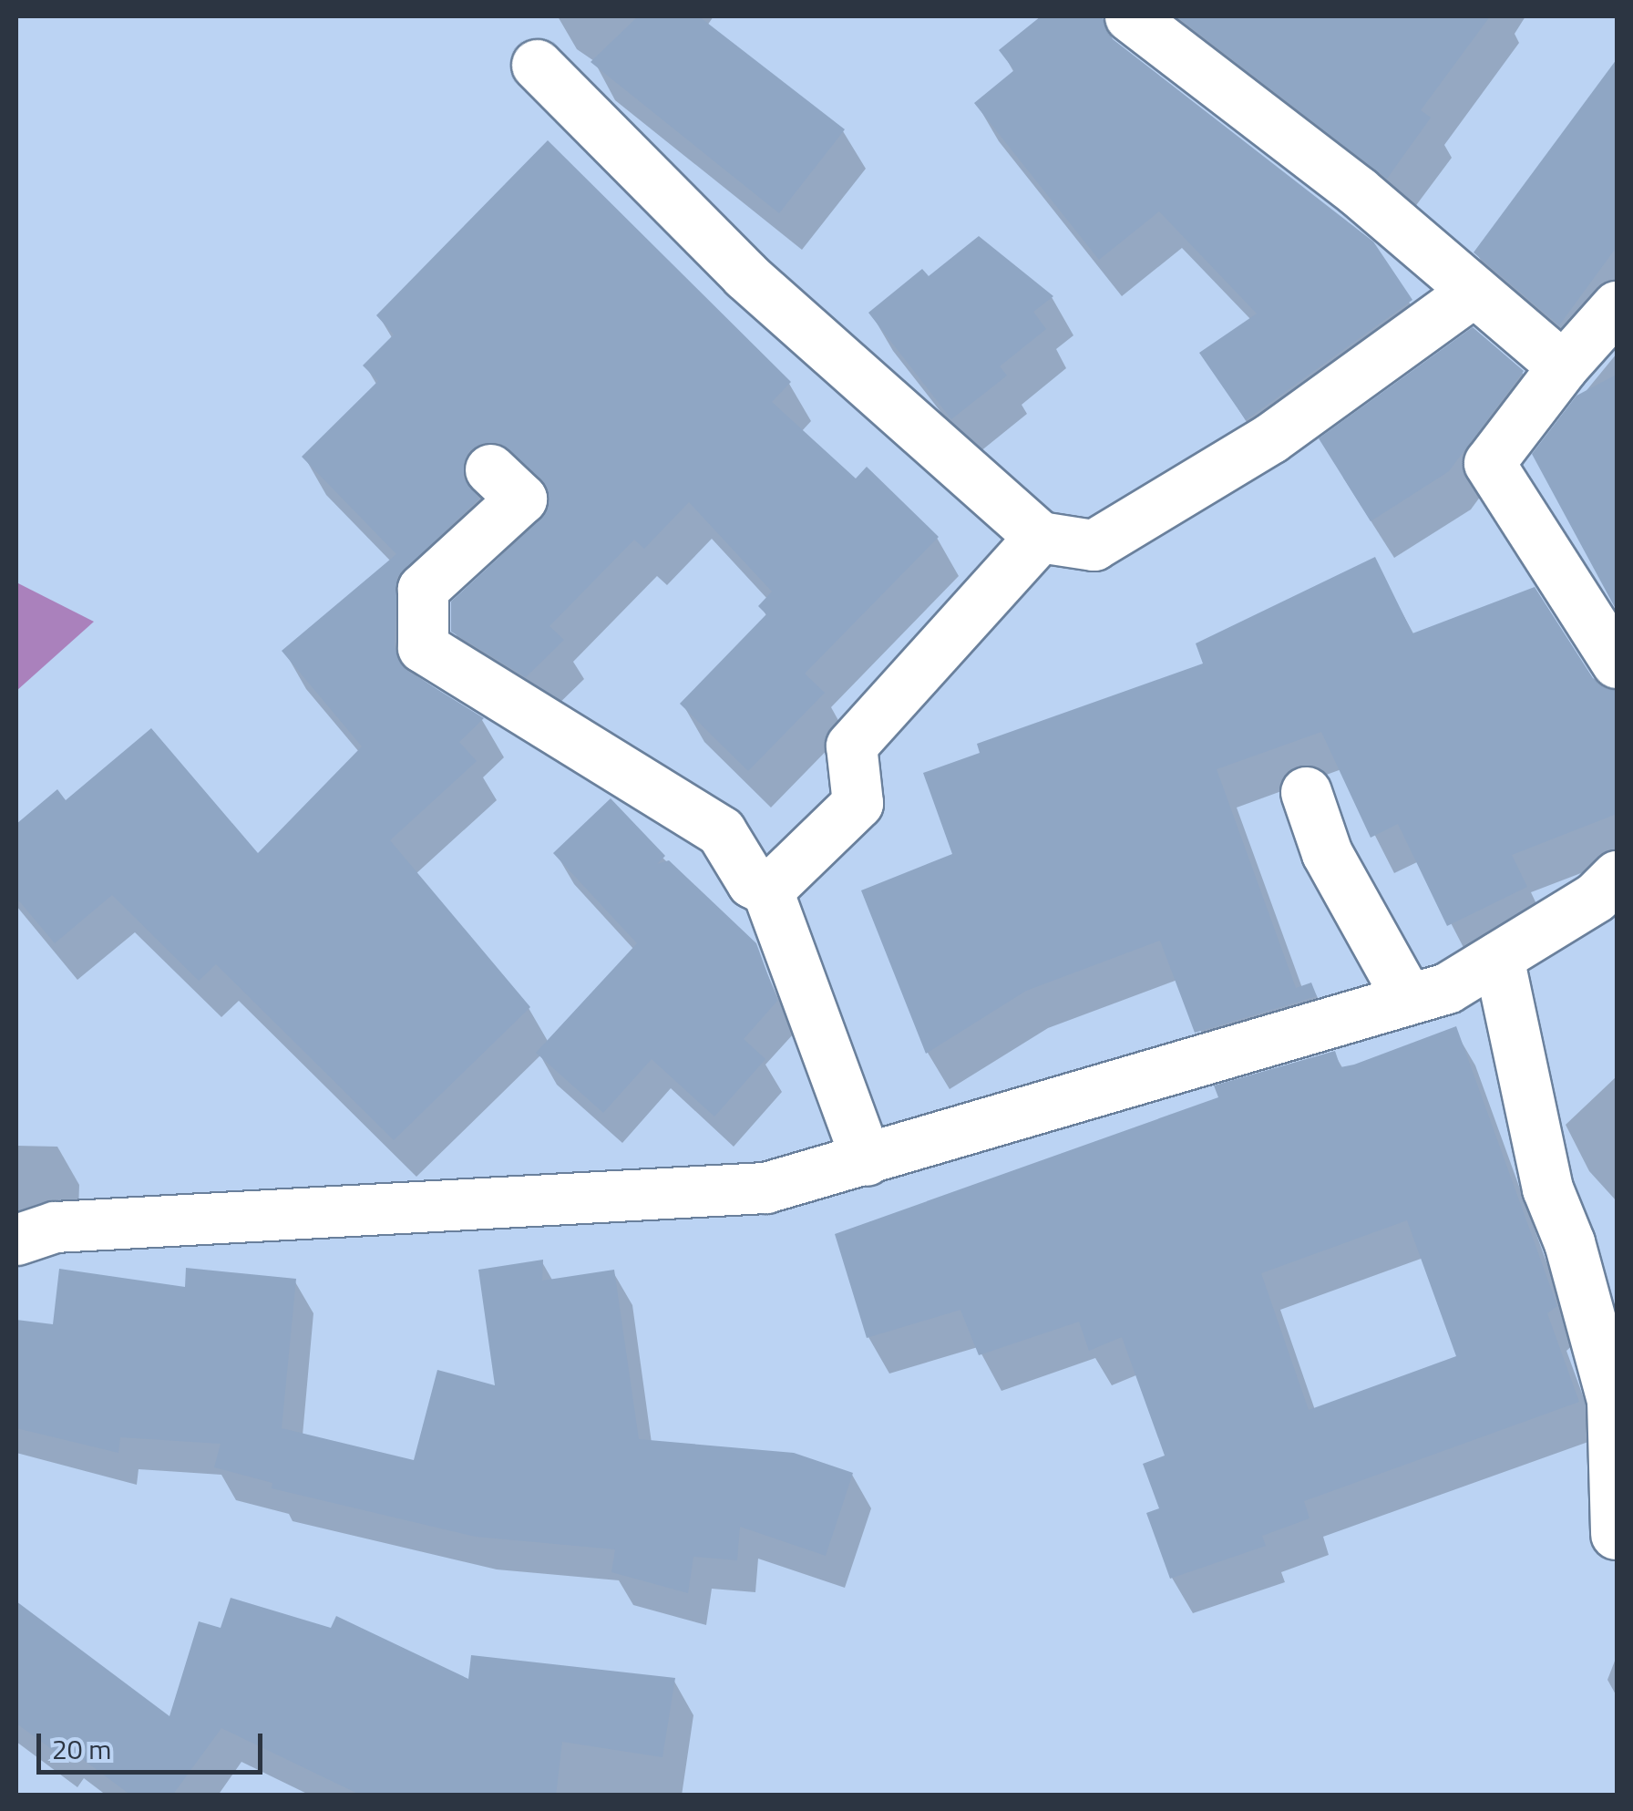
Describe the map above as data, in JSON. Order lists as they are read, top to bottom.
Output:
{
  "scale_bar": "20 m"
}
